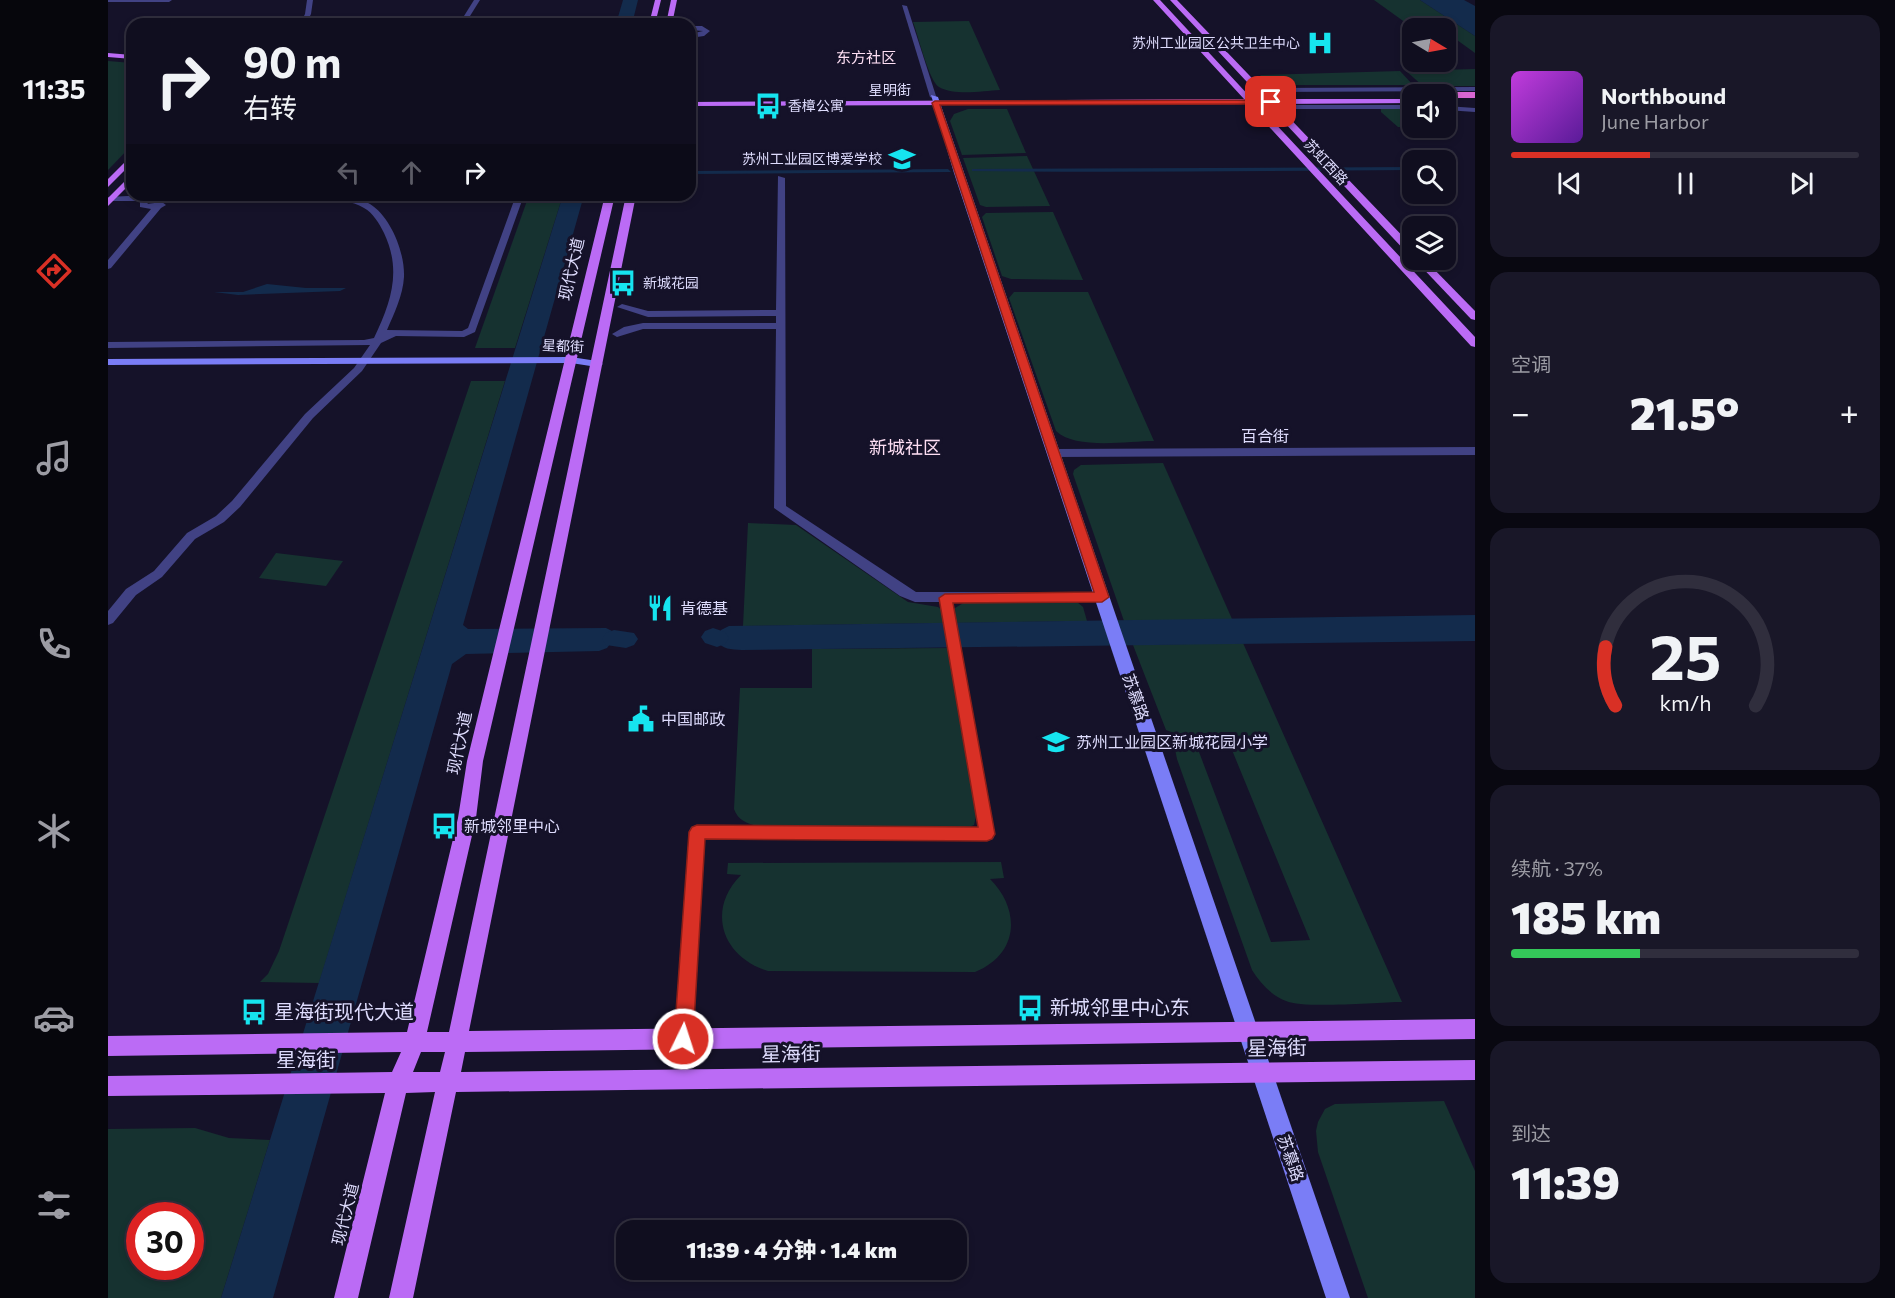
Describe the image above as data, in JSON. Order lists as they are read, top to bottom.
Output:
{
  "streets": {
    "main road": [
      "星明街",
      "苏虹西路",
      "现代大道",
      "星都街",
      "苏慕路",
      "星海街"
    ],
    "street": ["百合街"]
  },
  "crossings": [
    ["星明街", "苏虹西路"],
    ["星明街", "苏慕路"],
    ["现代大道", "星都街"],
    ["现代大道", "星海街"],
    ["百合街", "苏慕路"],
    ["苏慕路", "星海街"]
  ],
  "districts": ["东方社区", "新城社区"],
  "places": {
    "hospital": ["苏州工业园区公共卫生中心"],
    "bus stop": [
      "香樟公寓",
      "新城花园",
      "新城邻里中心",
      "新城邻里中心东",
      "星海街现代大道"
    ],
    "school or university": ["苏州工业园区博爱学校", "苏州工业园区新城花园小学"],
    "restaurant": ["肯德基"],
    "public building": ["中国邮政"]
  },
  "north": "right",
  "page": {
    "tabs": "11:35",
    "turn": ["90 m", "右转"],
    "song": ["Northbound", "June Harbor"],
    "tile": [
      "空调",
      ["续航 · 37%", "185 km"],
      ["到达", "11:39"]
    ],
    "heat": ["−", "21.5°", "+"],
    "limit": "30",
    "trip": "11:39 · 4 分钟 · 1.4 km",
    "gauge": ["25", "km/h"]
  }
}
